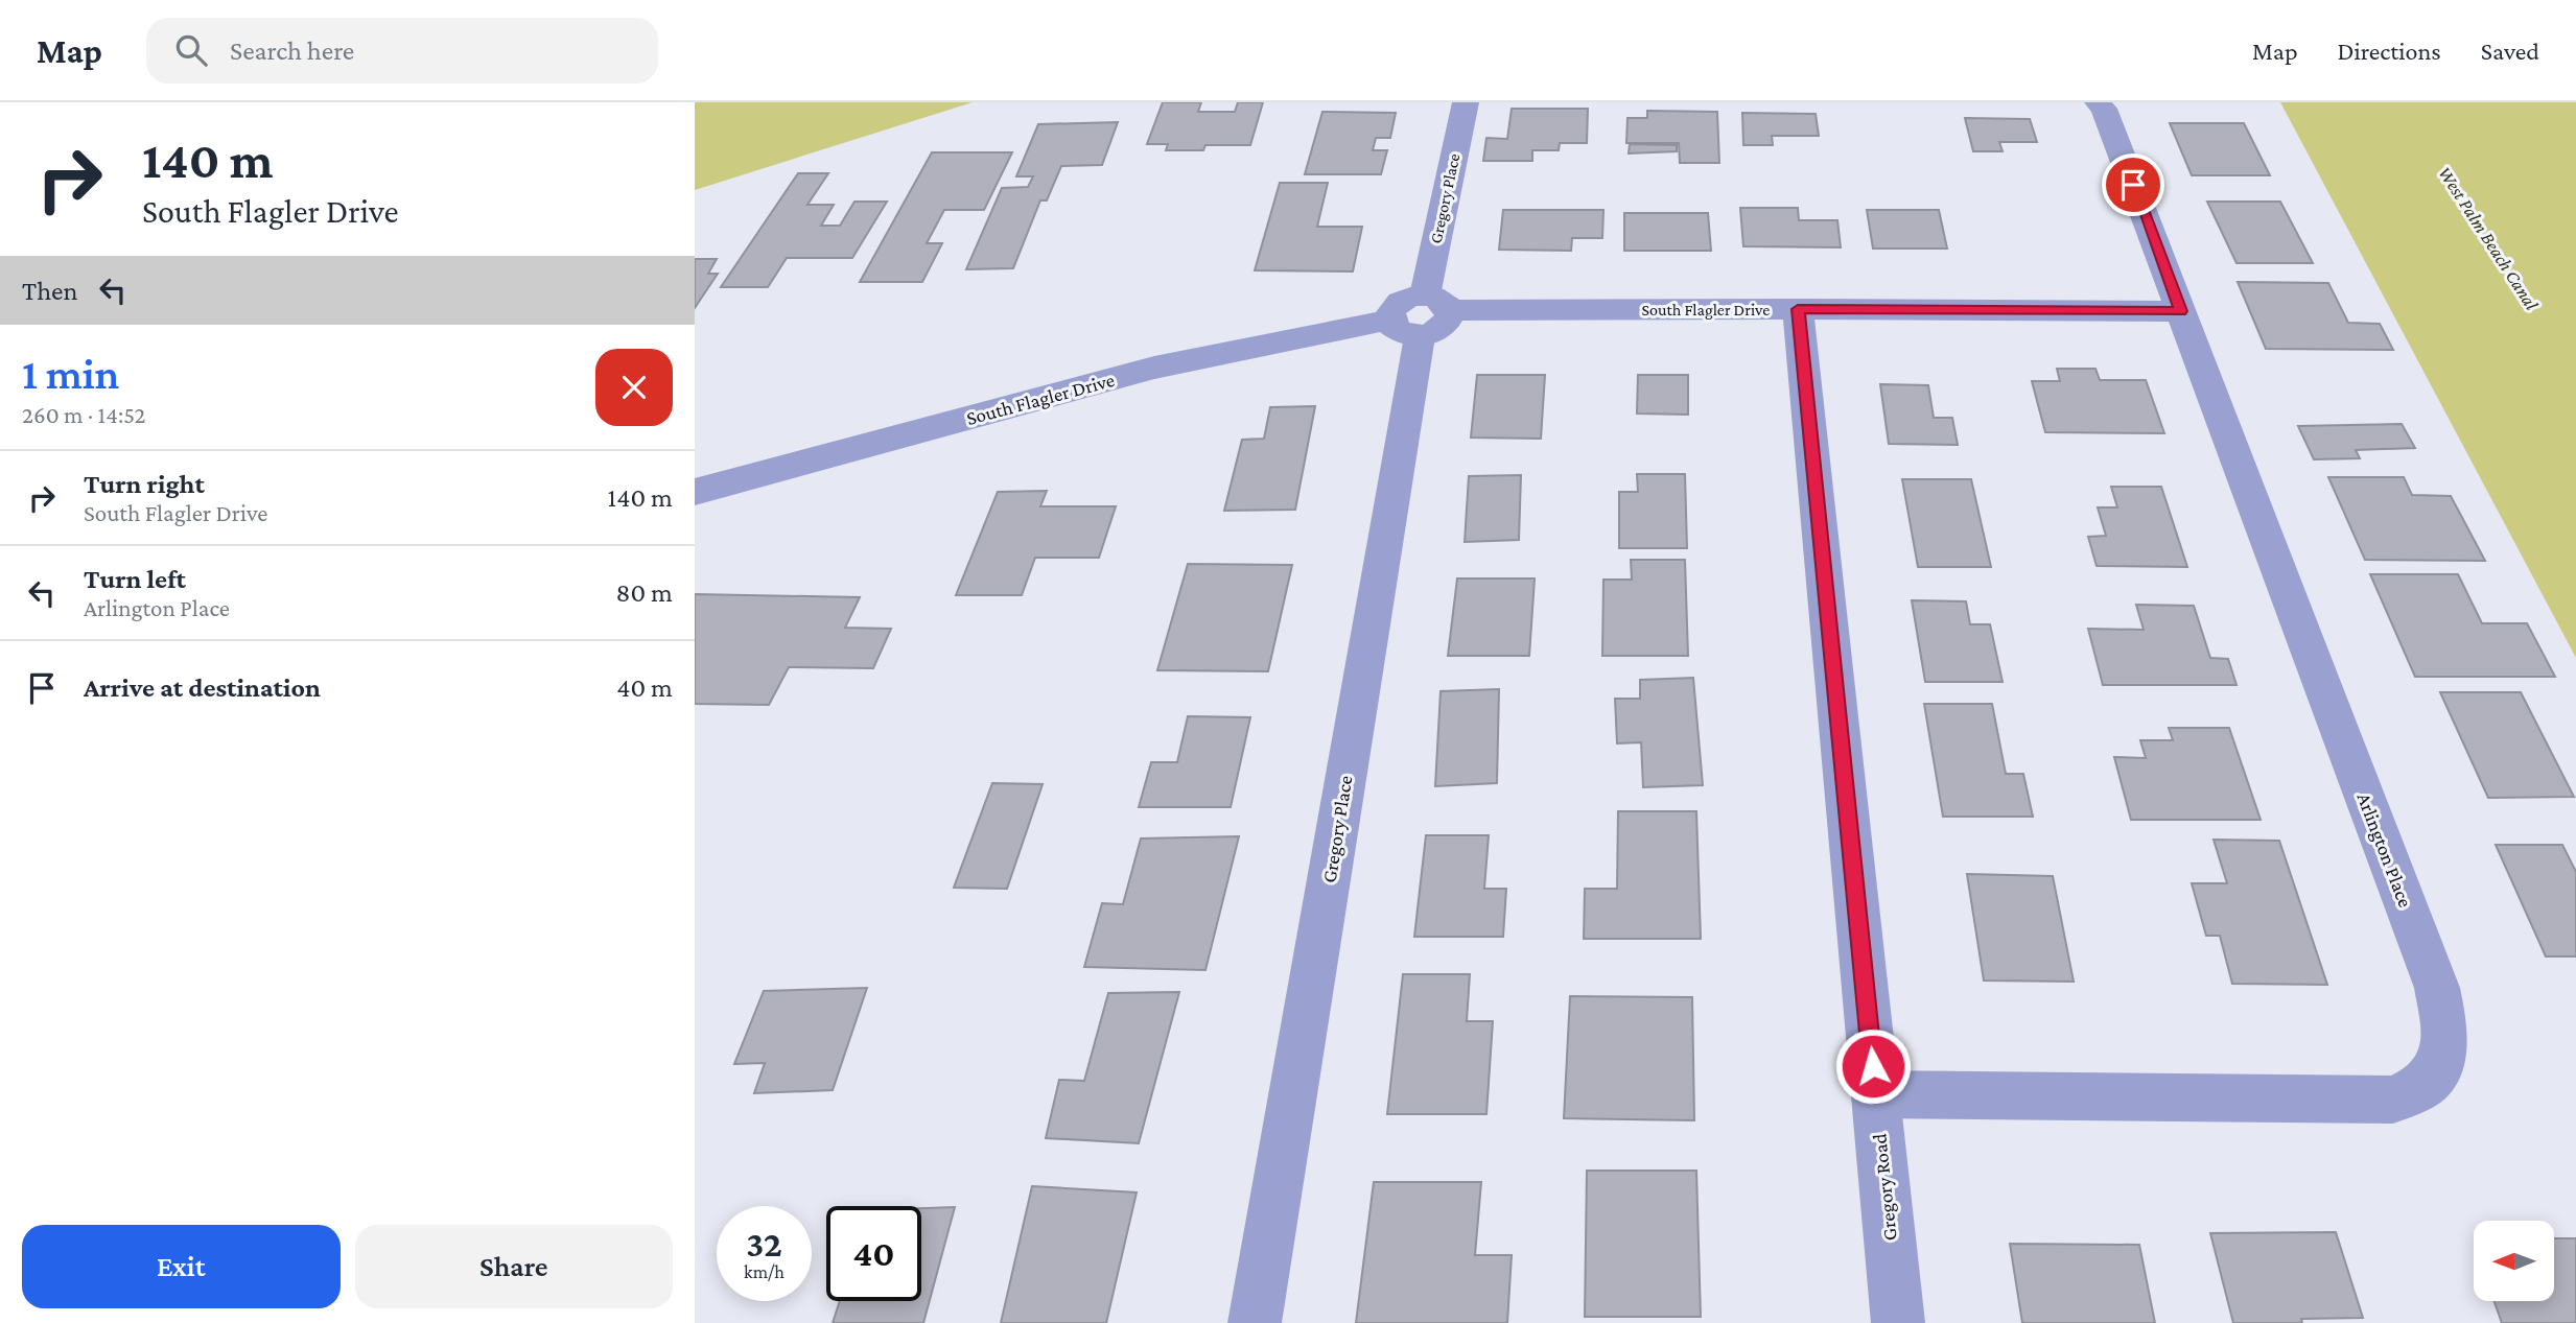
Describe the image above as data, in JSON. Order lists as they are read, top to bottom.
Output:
{
  "streets": {
    "street": [
      "Gregory Place",
      "South Flagler Drive",
      "Arlington Place",
      "Gregory Road"
    ]
  },
  "crossings": [
    ["Gregory Place", "South Flagler Drive"],
    ["South Flagler Drive", "Arlington Place"],
    ["South Flagler Drive", "Gregory Road"],
    ["Arlington Place", "Gregory Road"]
  ],
  "water": ["West Palm Beach Canal"],
  "north": "left",
  "page": {
    "header": "Map",
    "search": "Search here",
    "nav": ["Map", "Directions", "Saved"],
    "turn": ["140 m", "South Flagler Drive"],
    "then": "Then",
    "heading": ["1 min", "260 m · 14:52"],
    "list": [
      {
        "name": "Turn right",
        "note": "South Flagler Drive",
        "value": "140 m"
      },
      {
        "name": "Turn left",
        "note": "Arlington Place",
        "value": "80 m"
      },
      {
        "name": "Arrive at destination",
        "value": "40 m"
      }
    ],
    "speed": "32 km/h",
    "limit": "40",
    "buttons": ["Exit", "Share"]
  }
}
